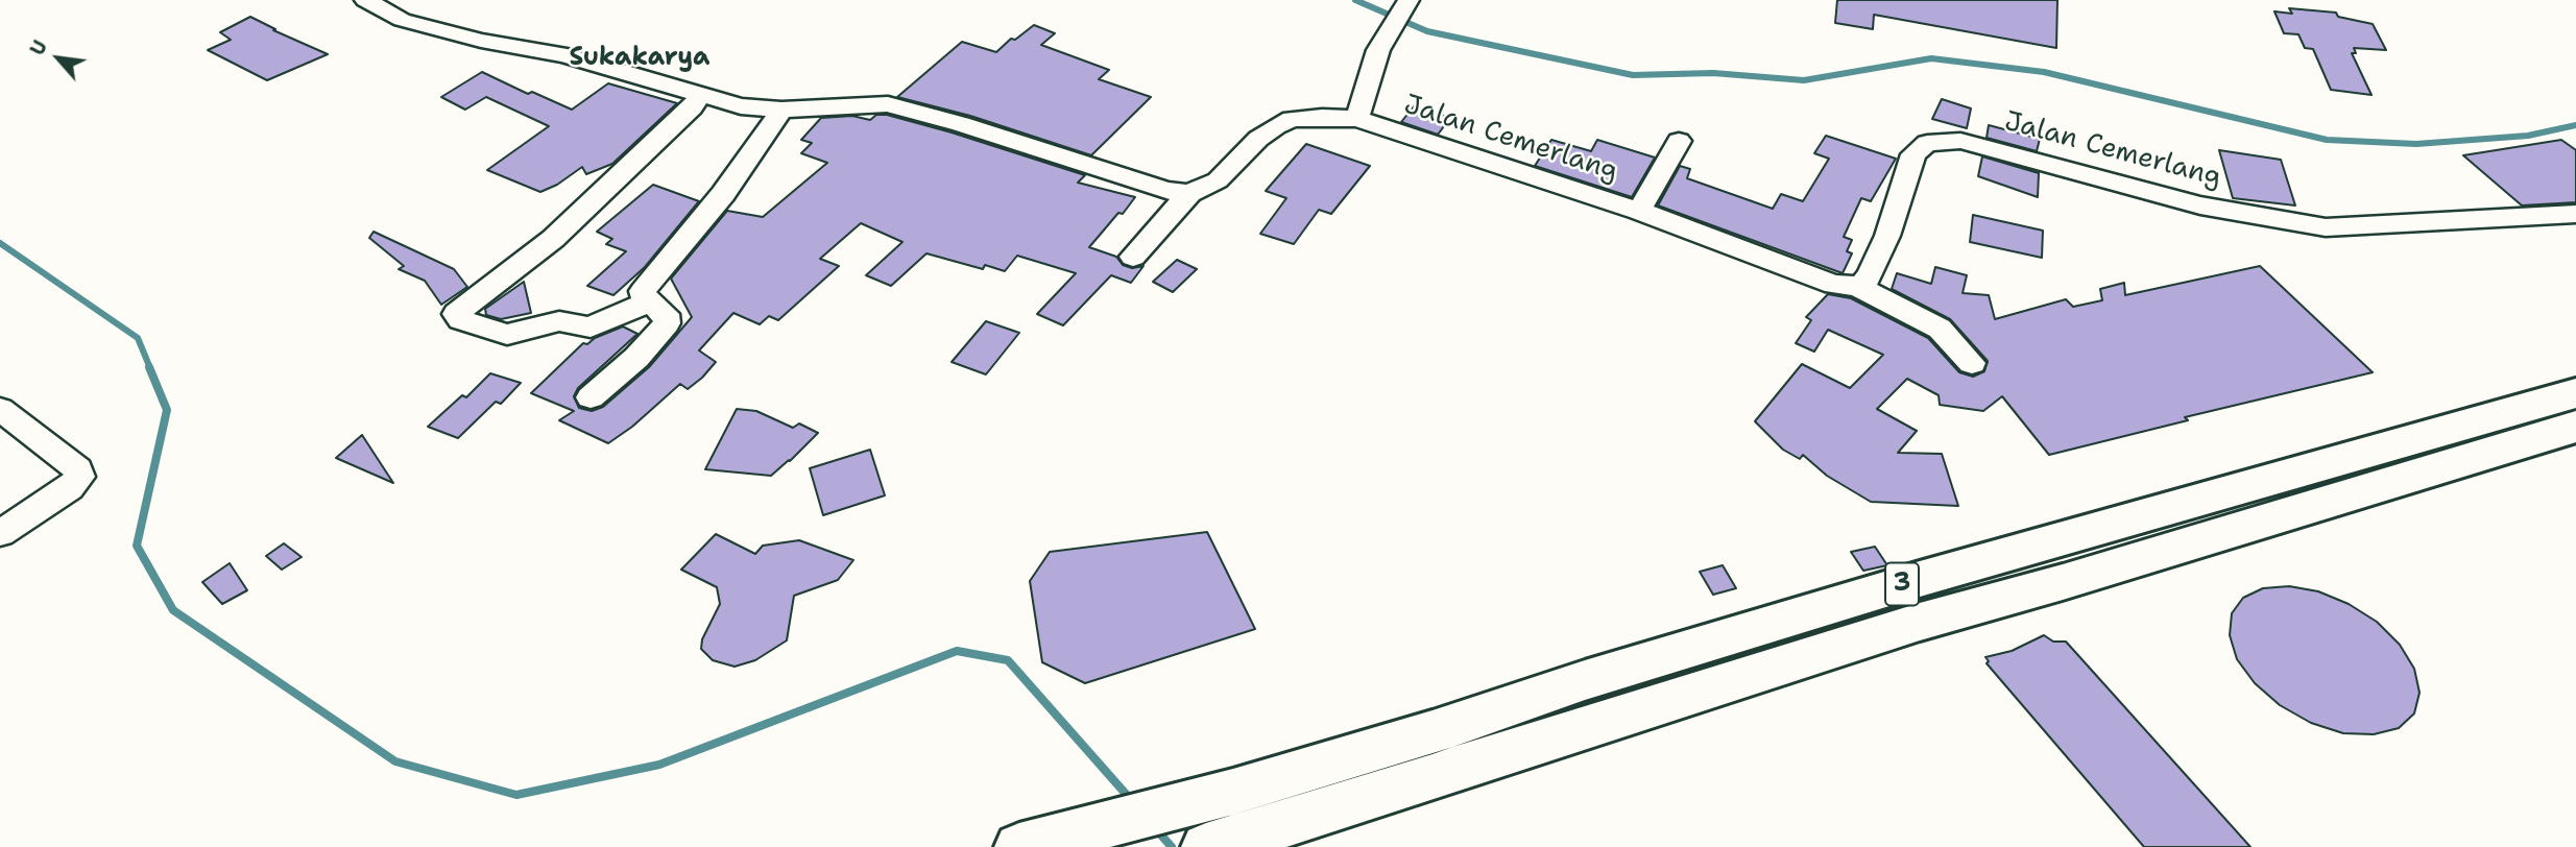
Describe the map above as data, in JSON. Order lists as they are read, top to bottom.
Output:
{
  "streets": {
    "main road": ["3"],
    "street": ["Jalan Cemerlang"]
  },
  "districts": ["Sukakarya"],
  "north": "top left"
}
